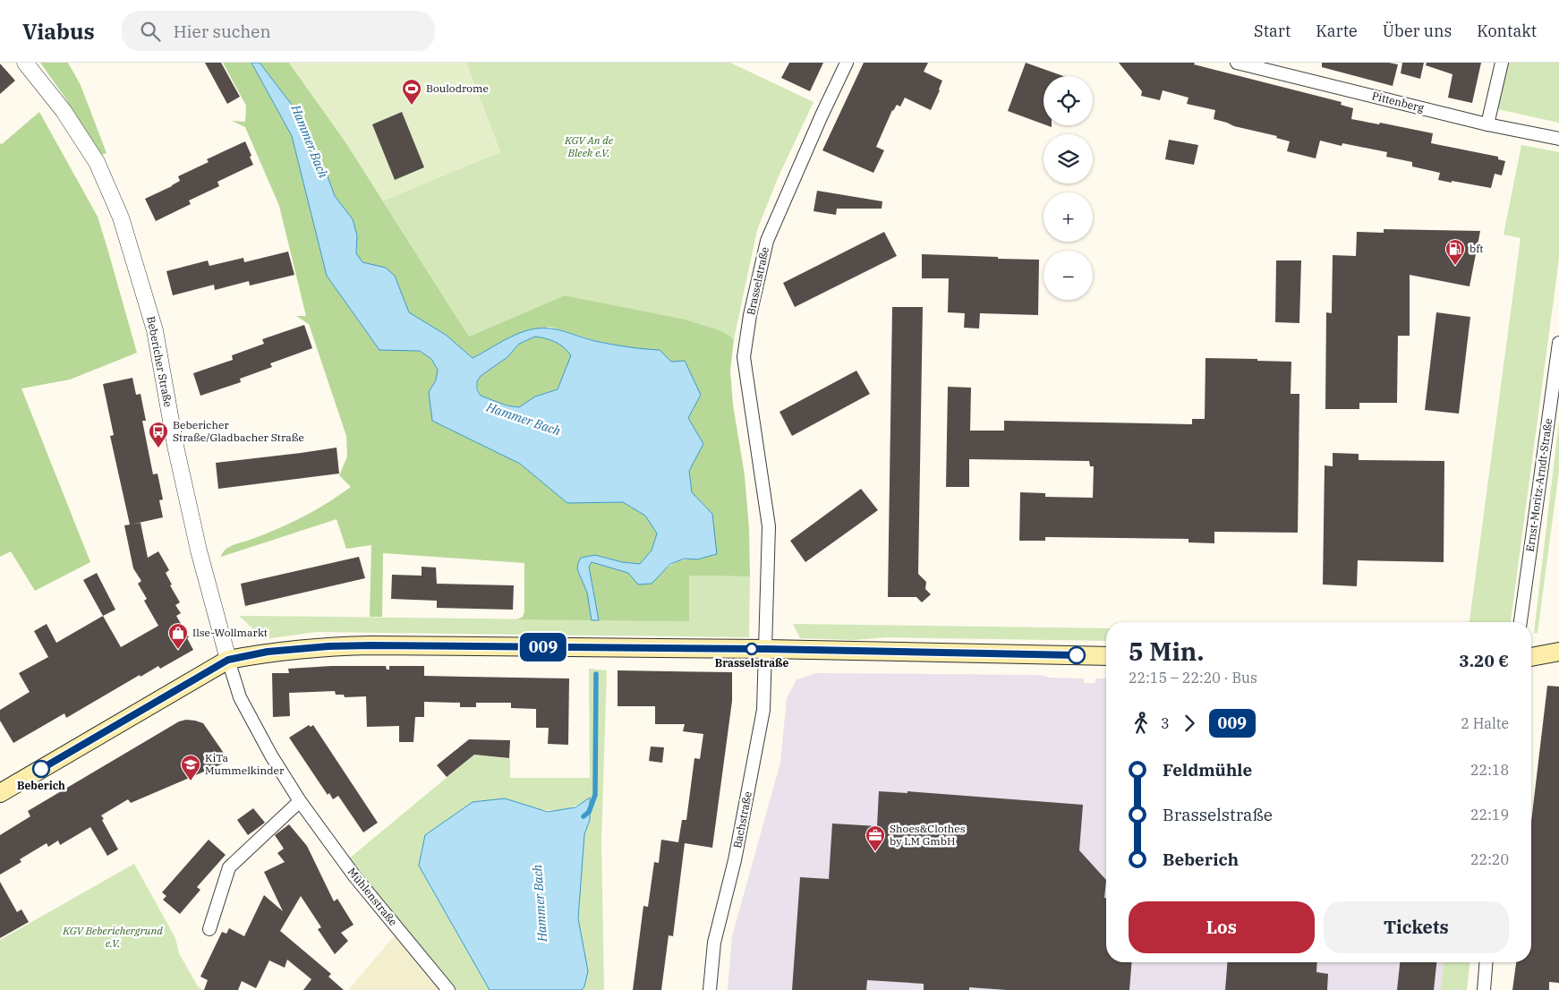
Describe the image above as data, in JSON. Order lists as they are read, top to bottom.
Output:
{
  "streets": {
    "street": [
      "Pittenberg",
      "Brasselstraße",
      "Bebericher Straße",
      "Ernst-Moritz-Arndt-Straße",
      "Bachstraße",
      "Mühlenstraße"
    ]
  },
  "crossings": [
    ["Brasselstraße", "Bachstraße"],
    ["Bebericher Straße", "Mühlenstraße"]
  ],
  "water": ["Hammer Bach"],
  "parks": ["KGV An de Bleek e.V.", "KGV Beberichergrund e.V."],
  "places": {
    "sports": ["Boulodrome"],
    "fuel station": ["bft"],
    "bus stop": ["Bebericher Straße/Gladbacher Straße"],
    "other": ["Brasselstraße", "Beberich"],
    "shop": ["Ilse-Wollmarkt"],
    "school or university": ["KiTa Mummelkinder"],
    "office": ["Shoes&Clothes by LM GmbH"]
  },
  "lines": ["bus line 009"],
  "page": {
    "header": "Viabus",
    "search": "Hier suchen",
    "nav": [
      "Start",
      "Karte",
      "Über uns",
      "Kontakt"
    ],
    "on_map": "009",
    "map_buttons": ["+", "−"],
    "heading": ["5 Min.", "22:15 – 22:20 · Bus", "3.20 €"],
    "legs": ["3", "009", "2 Halte"],
    "list": [
      {
        "name": "Feldmühle",
        "value": "22:18"
      },
      {
        "name": "Brasselstraße",
        "value": "22:19"
      },
      {
        "name": "Beberich",
        "value": "22:20"
      }
    ],
    "buttons": ["Los", "Tickets"]
  }
}
